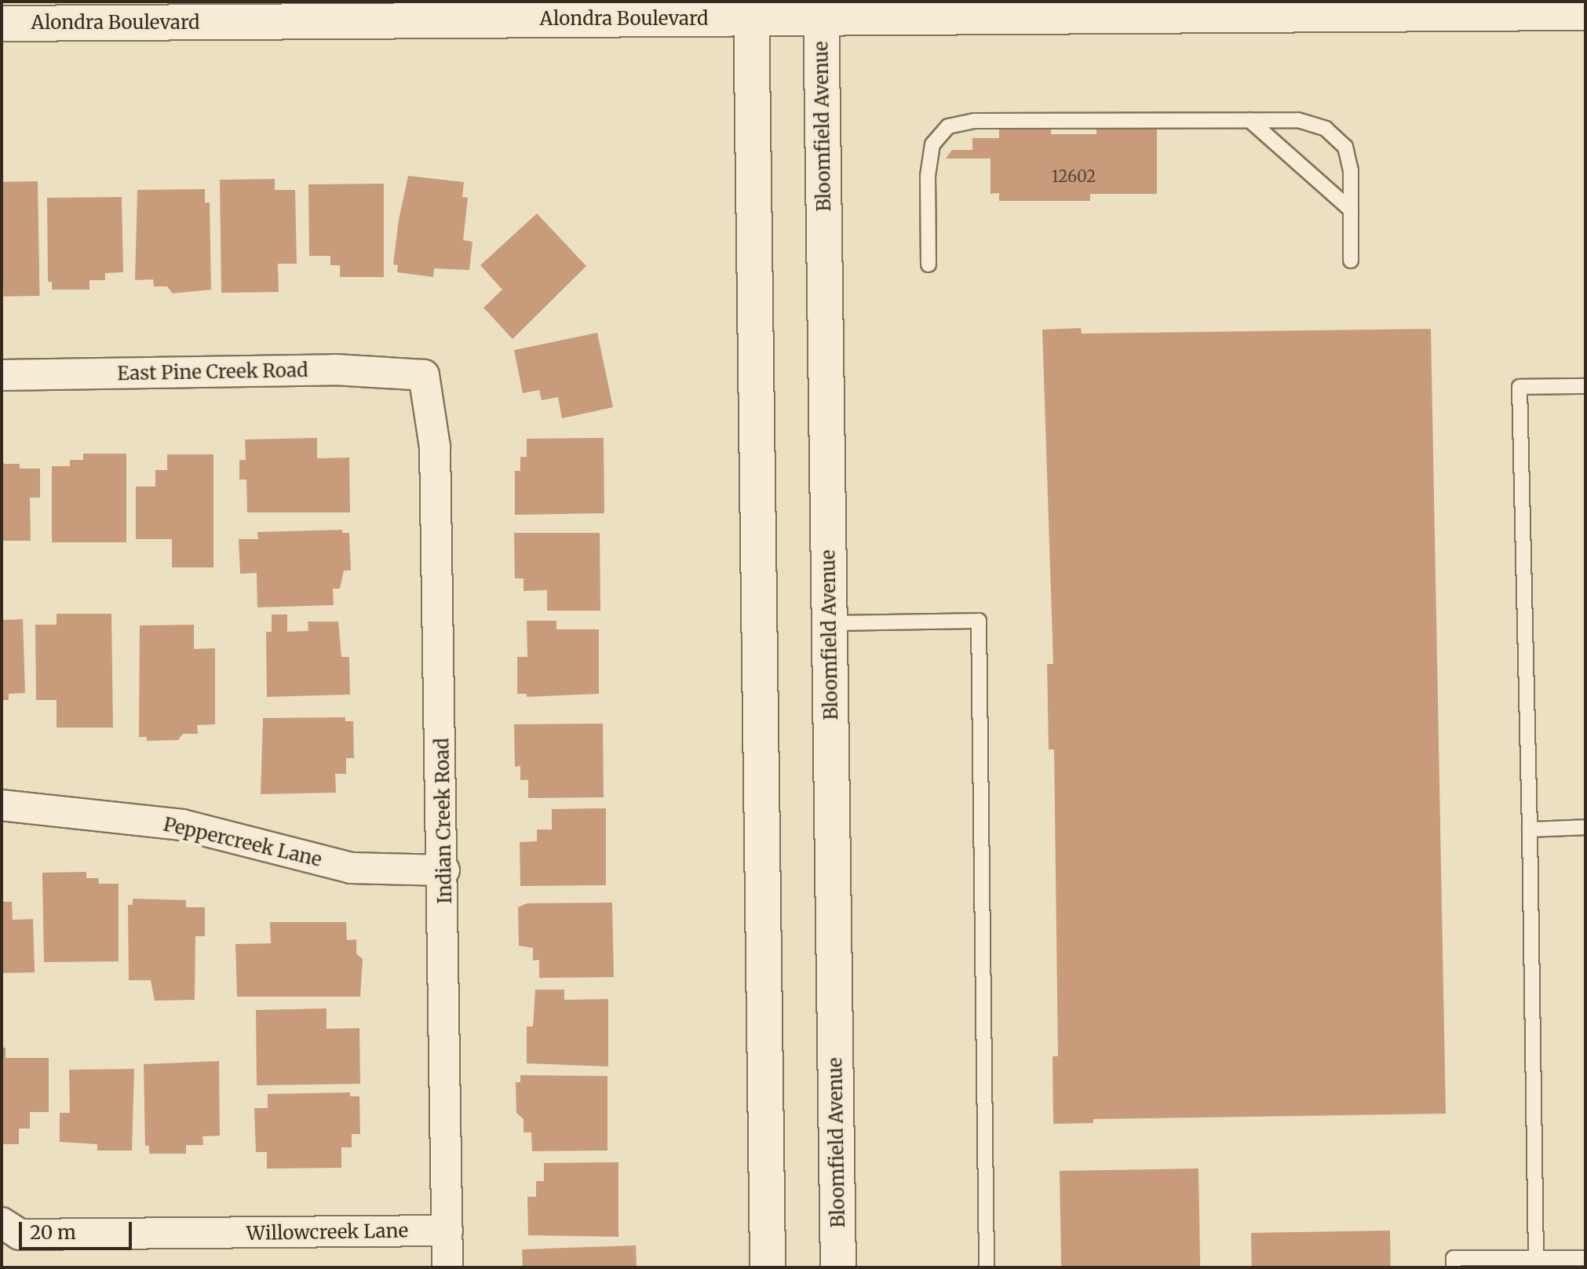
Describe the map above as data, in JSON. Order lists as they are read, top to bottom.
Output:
{
  "streets": {
    "main road": ["Alondra Boulevard", "Bloomfield Avenue"],
    "street": [
      "East Pine Creek Road",
      "Indian Creek Road",
      "Peppercreek Lane",
      "Willowcreek Lane"
    ]
  },
  "crossings": [
    ["Alondra Boulevard", "Bloomfield Avenue"],
    ["East Pine Creek Road", "Indian Creek Road"],
    ["Indian Creek Road", "Peppercreek Lane"],
    ["Indian Creek Road", "Willowcreek Lane"]
  ],
  "house_numbers": ["12602"],
  "scale_bar": "20 m"
}
